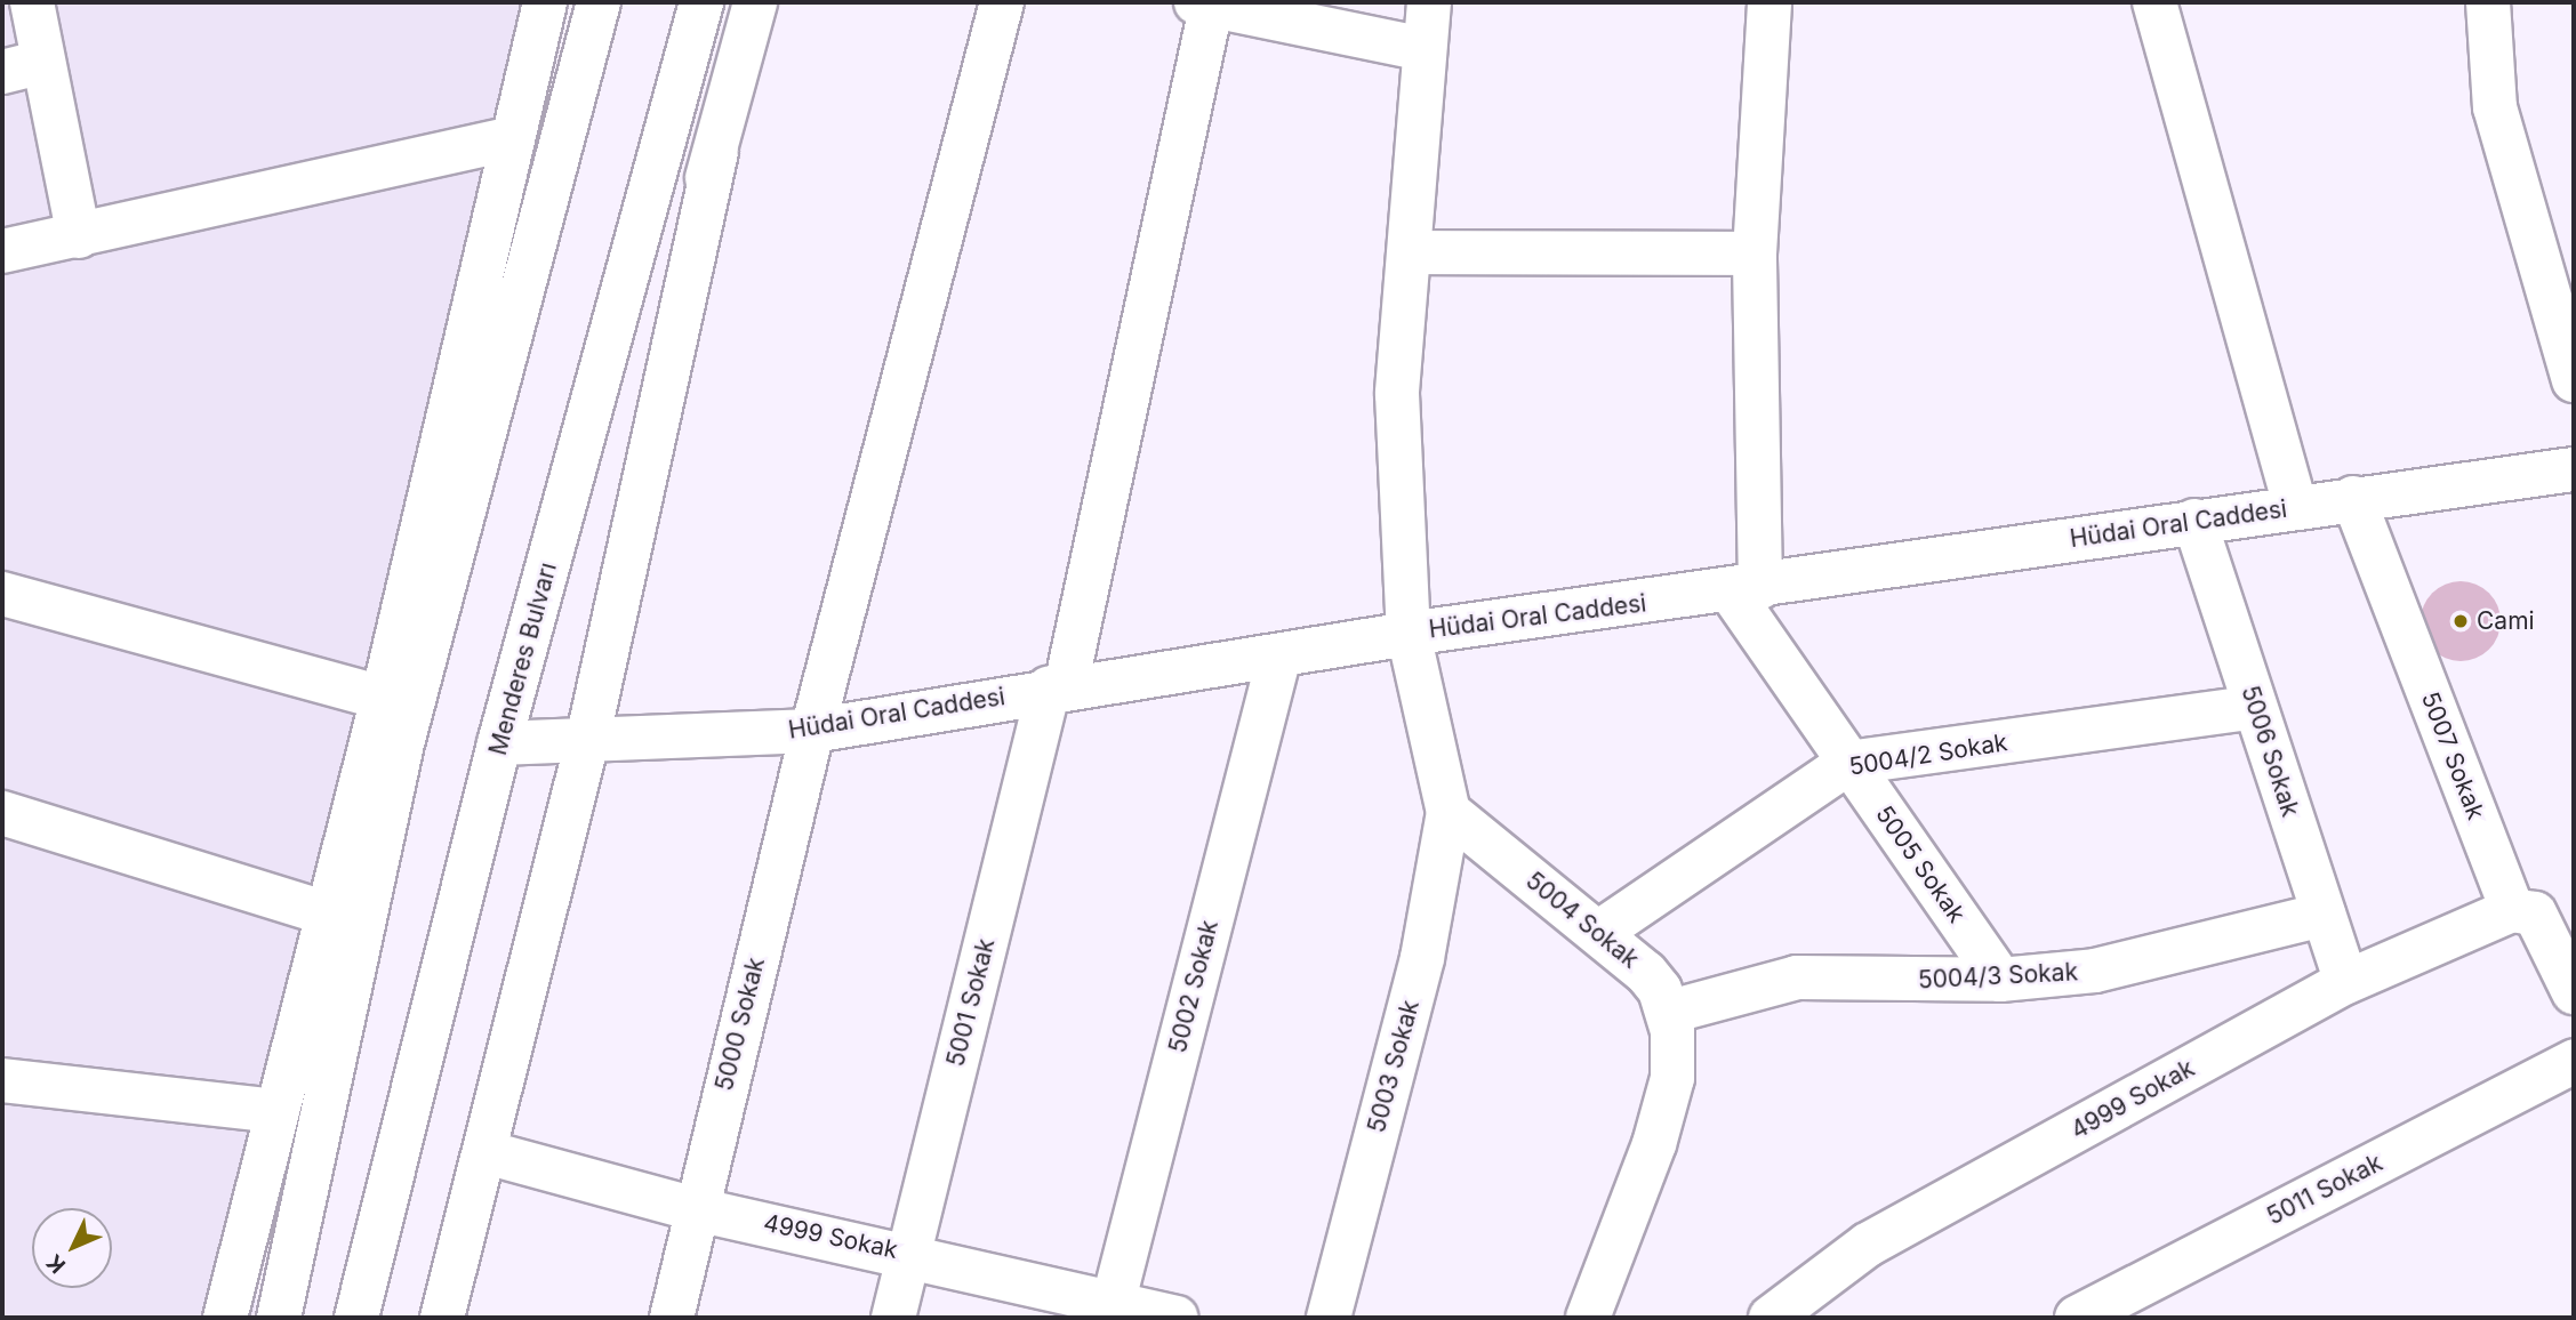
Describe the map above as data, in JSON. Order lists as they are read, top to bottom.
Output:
{
  "streets": {
    "street": [
      "Hüdai Oral Caddesi",
      "Menderes Bulvarı",
      "5006 Sokak",
      "5004/2 Sokak",
      "5007 Sokak",
      "5005 Sokak",
      "5004 Sokak",
      "5004/3 Sokak",
      "5002 Sokak",
      "5001 Sokak",
      "5000 Sokak",
      "5003 Sokak",
      "4999 Sokak",
      "5011 Sokak"
    ]
  },
  "crossings": [
    ["Hüdai Oral Caddesi", "Menderes Bulvarı"],
    ["Hüdai Oral Caddesi", "5006 Sokak"],
    ["Hüdai Oral Caddesi", "5007 Sokak"],
    ["Hüdai Oral Caddesi", "5005 Sokak"],
    ["Hüdai Oral Caddesi", "5002 Sokak"],
    ["Hüdai Oral Caddesi", "5001 Sokak"],
    ["Hüdai Oral Caddesi", "5000 Sokak"],
    ["5006 Sokak", "5004/2 Sokak"],
    ["5006 Sokak", "5004/3 Sokak"],
    ["5006 Sokak", "4999 Sokak"],
    ["5004/2 Sokak", "5005 Sokak"],
    ["5004/2 Sokak", "5004 Sokak"],
    ["5007 Sokak", "4999 Sokak"],
    ["5005 Sokak", "5004/3 Sokak"],
    ["5004 Sokak", "5004/3 Sokak"],
    ["5004 Sokak", "5003 Sokak"],
    ["5002 Sokak", "4999 Sokak"],
    ["5001 Sokak", "4999 Sokak"],
    ["5000 Sokak", "4999 Sokak"]
  ],
  "places": ["Cami"],
  "north": "bottom left"
}
